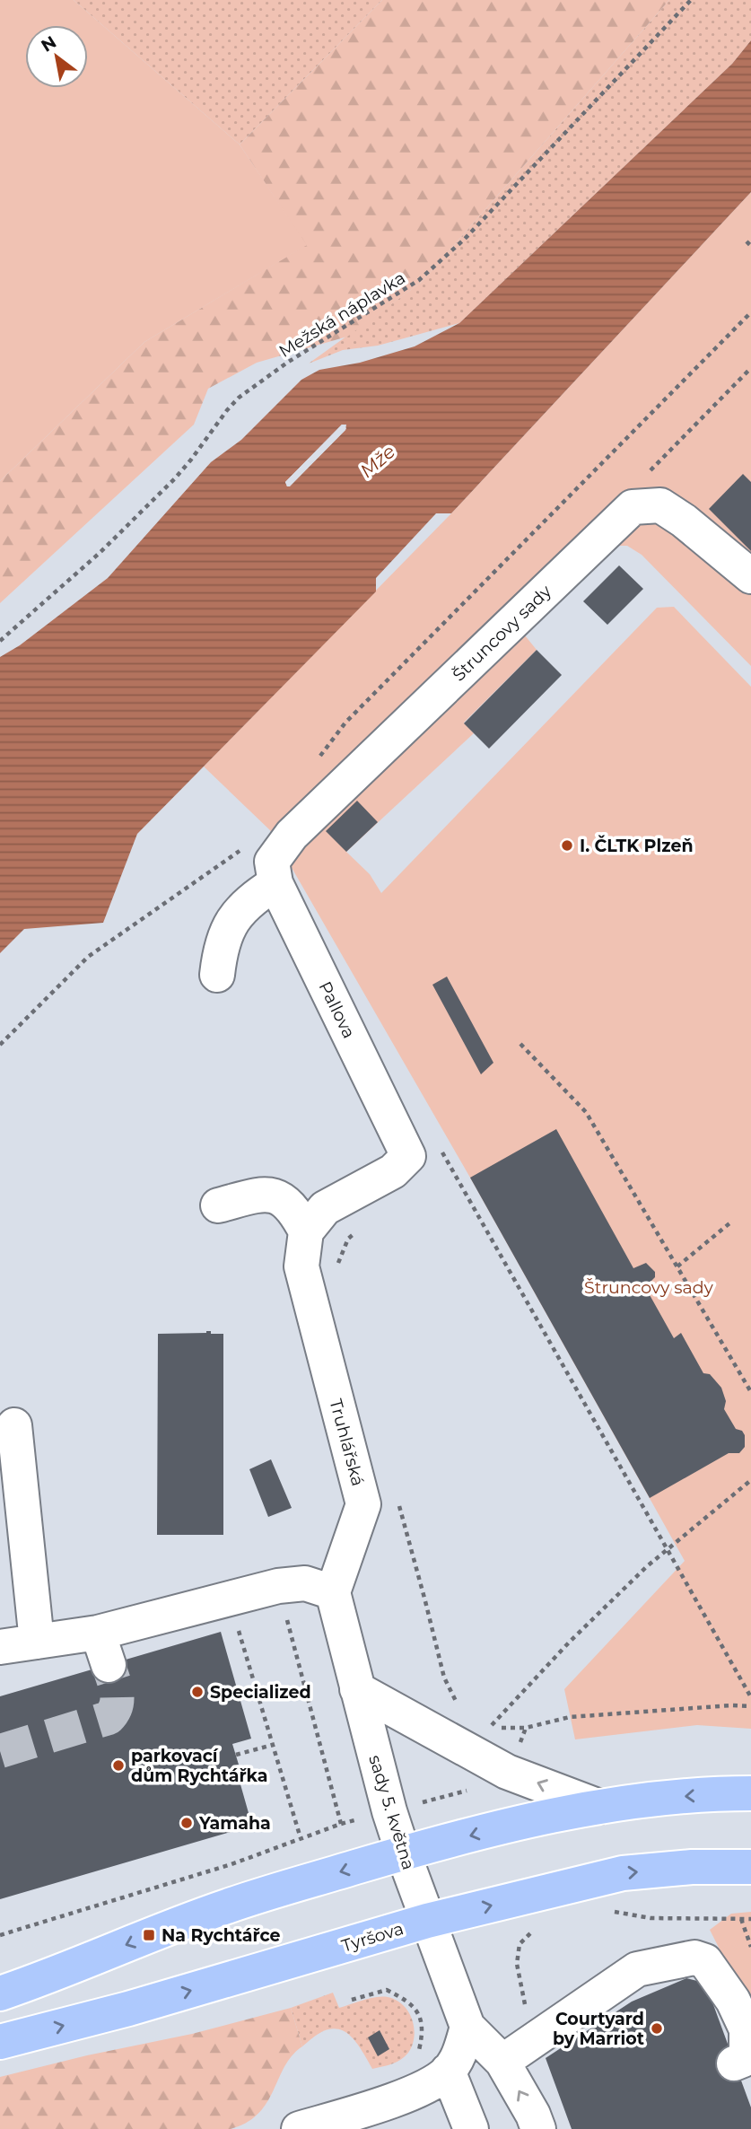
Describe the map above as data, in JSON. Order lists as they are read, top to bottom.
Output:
{
  "streets": {
    "main road": ["Tyršova"],
    "street": [
      "Štruncovy sady",
      "Pallova",
      "Truhlářská",
      "sady 5. května"
    ],
    "path": ["Mežská náplavka"]
  },
  "crossings": [
    ["Štruncovy sady", "Pallova"],
    ["Truhlářská", "sady 5. května"],
    ["sady 5. května", "Tyršova"]
  ],
  "water": ["Mže"],
  "parks": ["Štruncovy sady"],
  "places": {
    "other": [
      "I. ČLTK Plzeň",
      "Specialized",
      "parkovací dům Rychtářka",
      "Yamaha",
      "Courtyard by Marriot"
    ],
    "transit": ["Na Rychtářce"]
  },
  "north": "top left"
}
